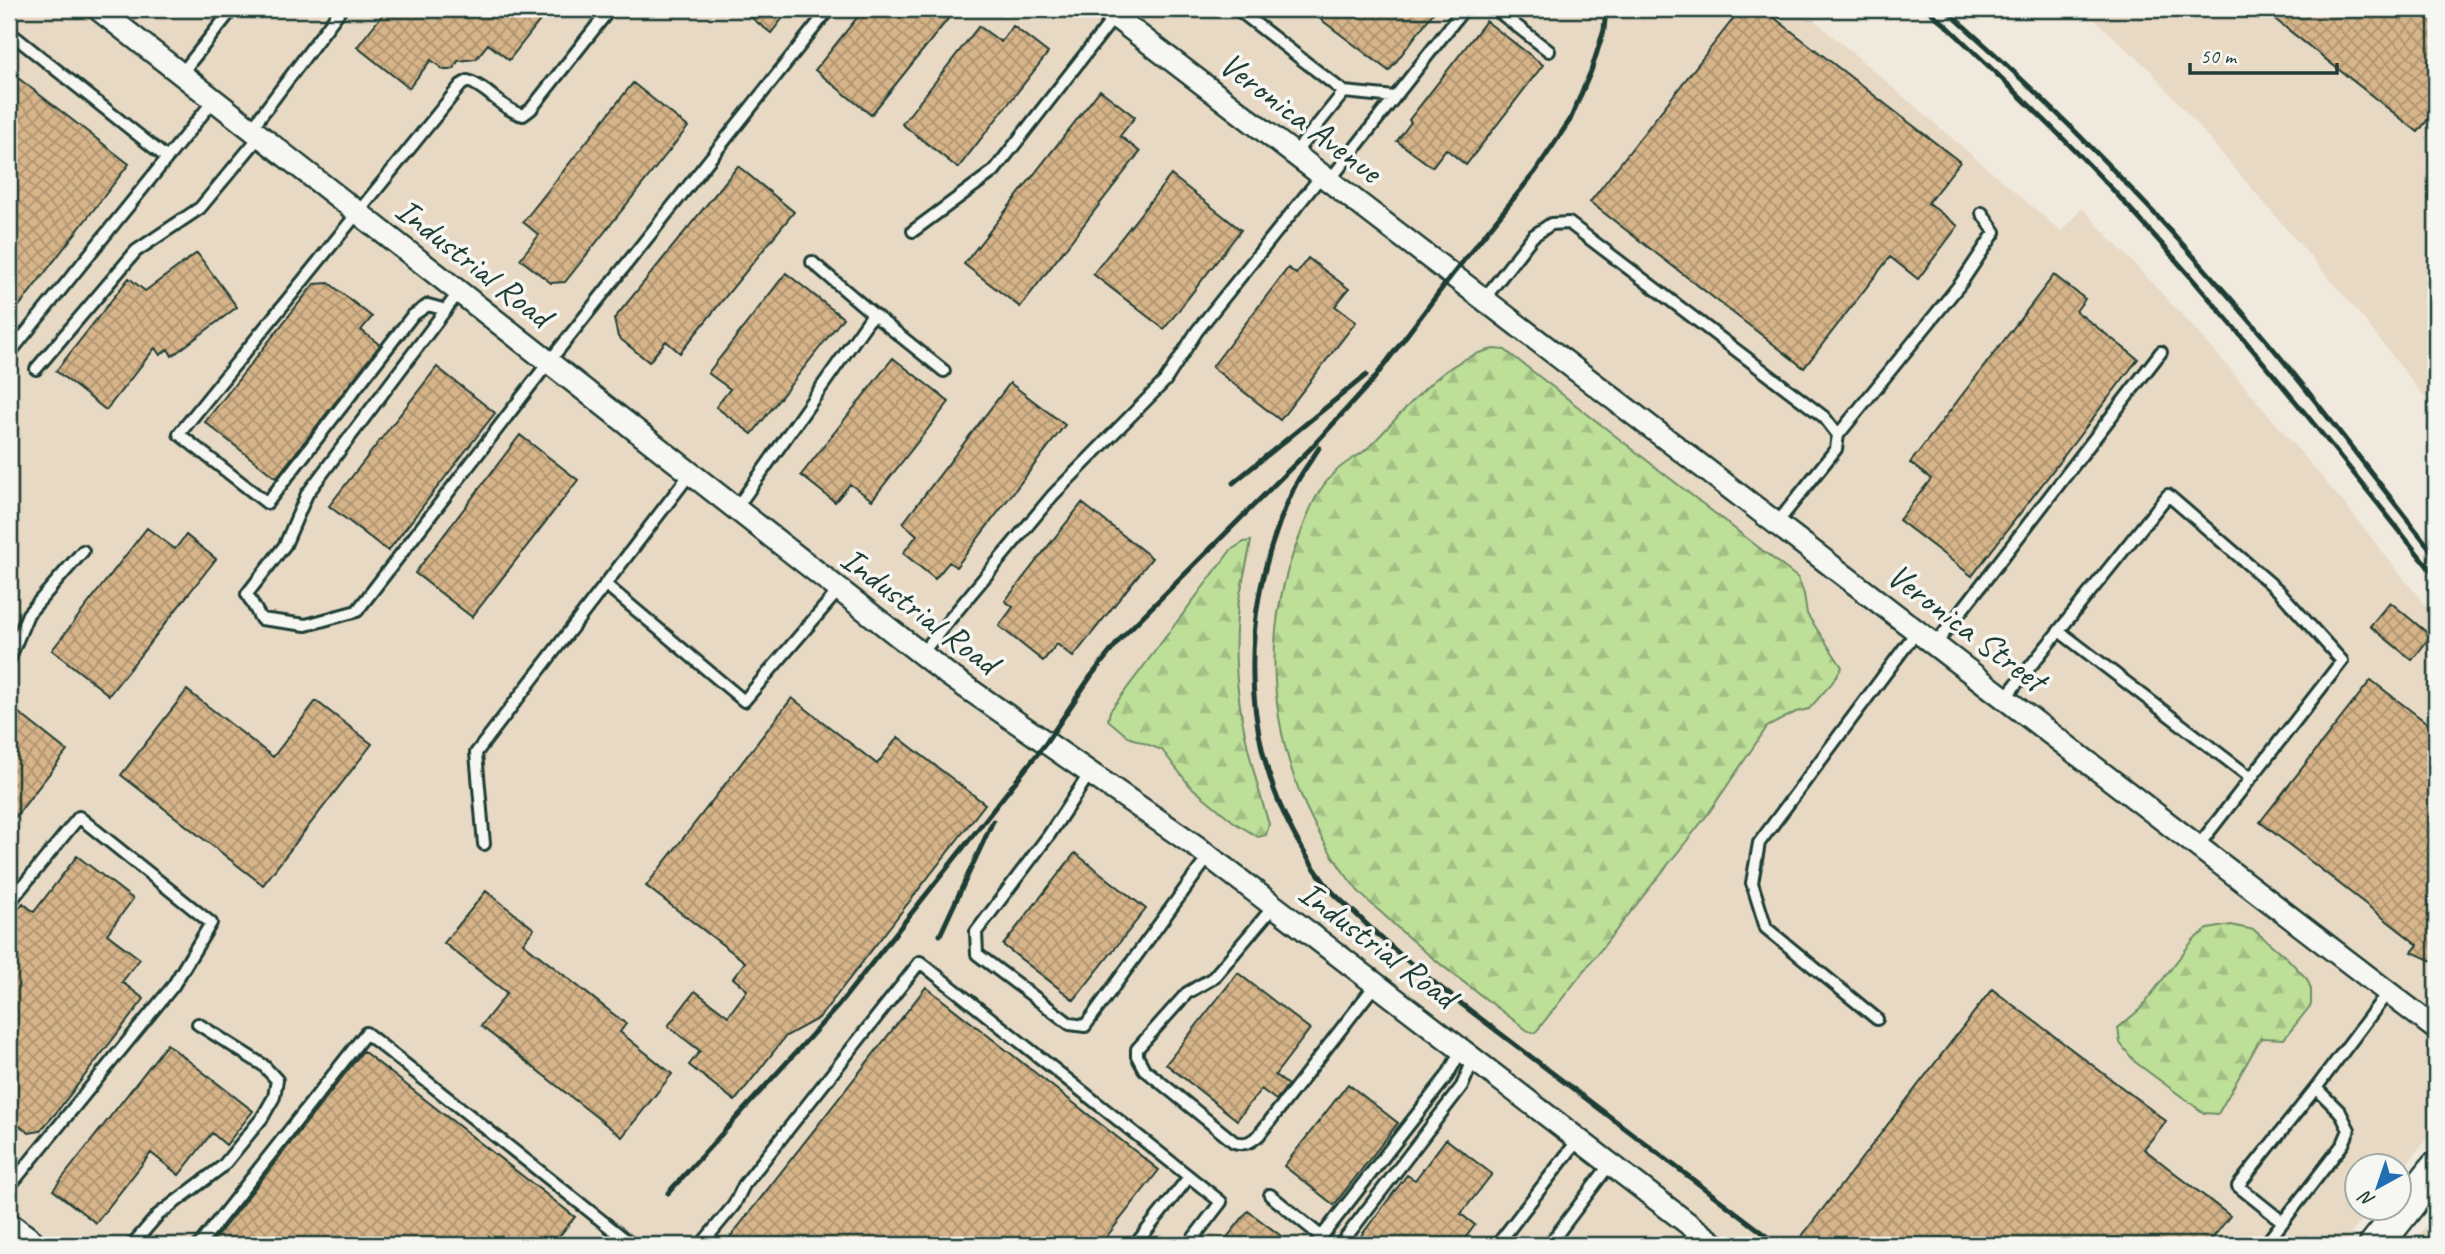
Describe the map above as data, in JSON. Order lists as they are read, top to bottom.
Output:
{
  "streets": {
    "street": ["Veronica Avenue", "Industrial Road", "Veronica Street"]
  },
  "crossings": [
    ["Veronica Avenue", "Veronica Street"]
  ],
  "scale_bar": "50 m",
  "north": "bottom left"
}
